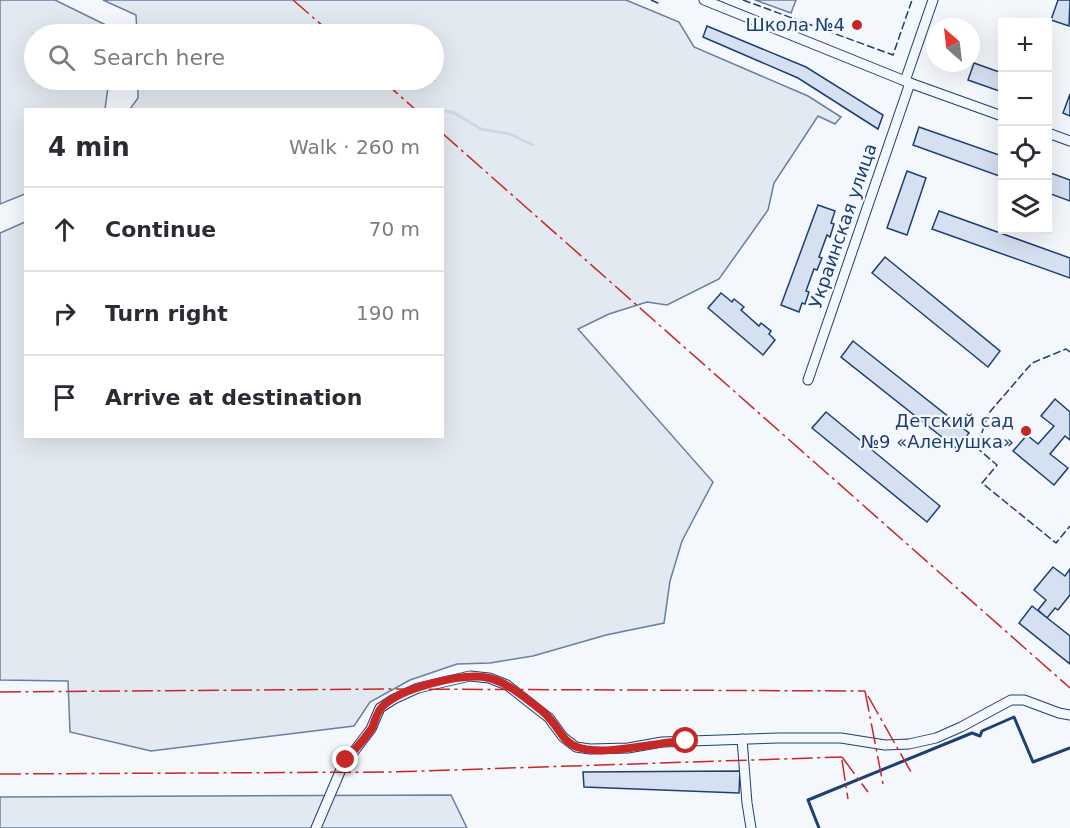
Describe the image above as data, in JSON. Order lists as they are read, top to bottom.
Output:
{
  "streets": {
    "street": ["Украинская улица"]
  },
  "places": ["Школа №4", "Детский сад №9 «Аленушка»"],
  "north": "top left",
  "page": {
    "map_buttons": ["+", "−"],
    "search": "Search here",
    "heading": ["4 min", "Walk · 260 m"],
    "list": [
      ["Continue", "70 m"],
      ["Turn right", "190 m"],
      "Arrive at destination"
    ]
  }
}
